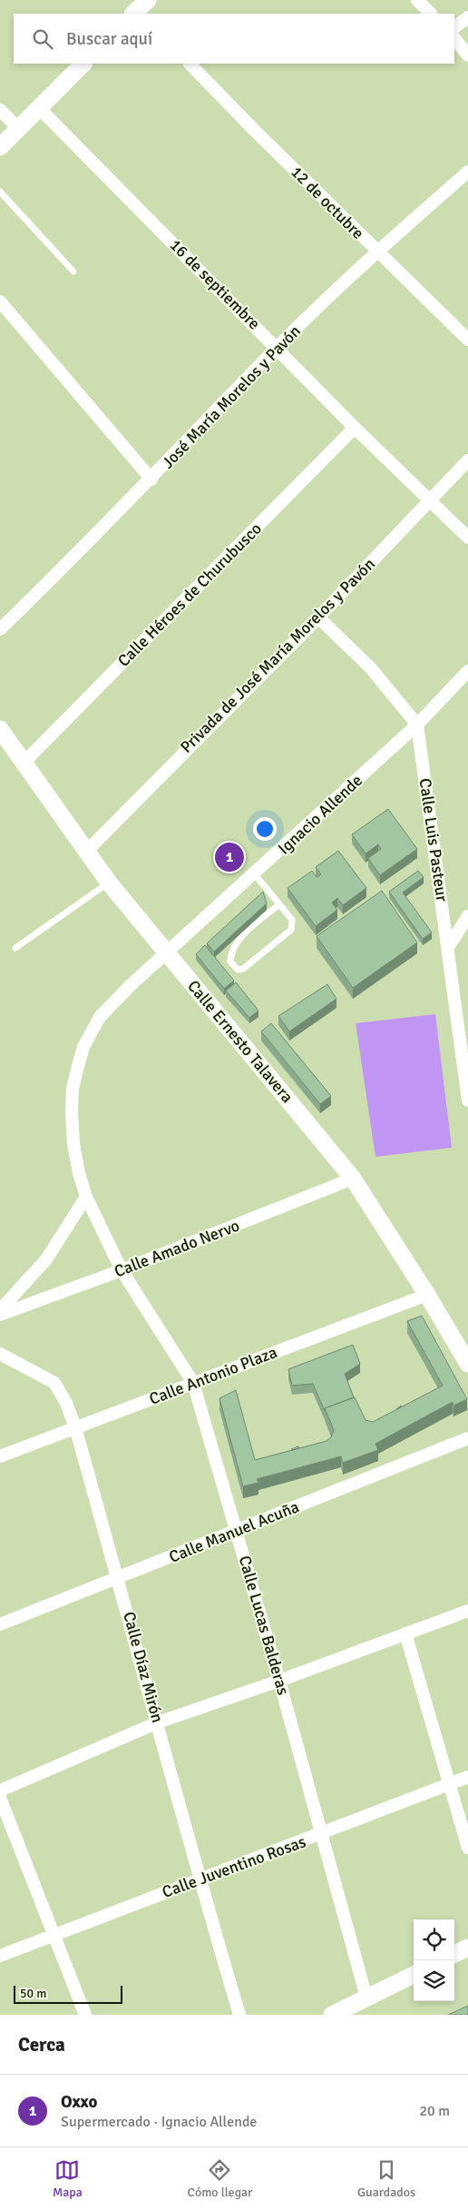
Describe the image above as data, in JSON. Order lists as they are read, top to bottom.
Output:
{
  "streets": {
    "street": [
      "12 de octubre",
      "16 de septiembre",
      "José María Morelos y Pavón",
      "Calle Héroes de Churubusco",
      "Privada de José María Morelos y Pavón",
      "Ignacio Allende",
      "Calle Luis Pasteur",
      "Calle Ernesto Talavera",
      "Calle Amado Nervo",
      "Calle Antonio Plaza",
      "Calle Manuel Acuña",
      "Calle Lucas Balderas",
      "Calle Díaz Mirón",
      "Calle Juventino Rosas"
    ]
  },
  "crossings": [
    ["12 de octubre", "José María Morelos y Pavón"],
    ["16 de septiembre", "José María Morelos y Pavón"],
    ["16 de septiembre", "Calle Héroes de Churubusco"],
    ["16 de septiembre", "Privada de José María Morelos y Pavón"],
    ["Calle Héroes de Churubusco", "Calle Ernesto Talavera"],
    ["Privada de José María Morelos y Pavón", "Calle Ernesto Talavera"],
    ["Ignacio Allende", "Calle Luis Pasteur"],
    ["Ignacio Allende", "Calle Ernesto Talavera"],
    ["Ignacio Allende", "Calle Lucas Balderas"],
    ["Calle Ernesto Talavera", "Calle Amado Nervo"],
    ["Calle Ernesto Talavera", "Calle Antonio Plaza"],
    ["Calle Amado Nervo", "Calle Lucas Balderas"],
    ["Calle Antonio Plaza", "Calle Lucas Balderas"],
    ["Calle Antonio Plaza", "Calle Díaz Mirón"],
    ["Calle Manuel Acuña", "Calle Lucas Balderas"],
    ["Calle Manuel Acuña", "Calle Díaz Mirón"],
    ["Calle Lucas Balderas", "Calle Juventino Rosas"],
    ["Calle Díaz Mirón", "Calle Juventino Rosas"]
  ],
  "scale_bar": "50 m",
  "page": {
    "search": "Buscar aquí",
    "pins": "1",
    "scale": "50 m",
    "heading": "Cerca",
    "list": [
      {
        "mark": "1",
        "name": "Oxxo",
        "note": "Supermercado · Ignacio Allende",
        "value": "20 m"
      }
    ],
    "nav": ["Mapa", "Cómo llegar", "Guardados"]
  }
}
